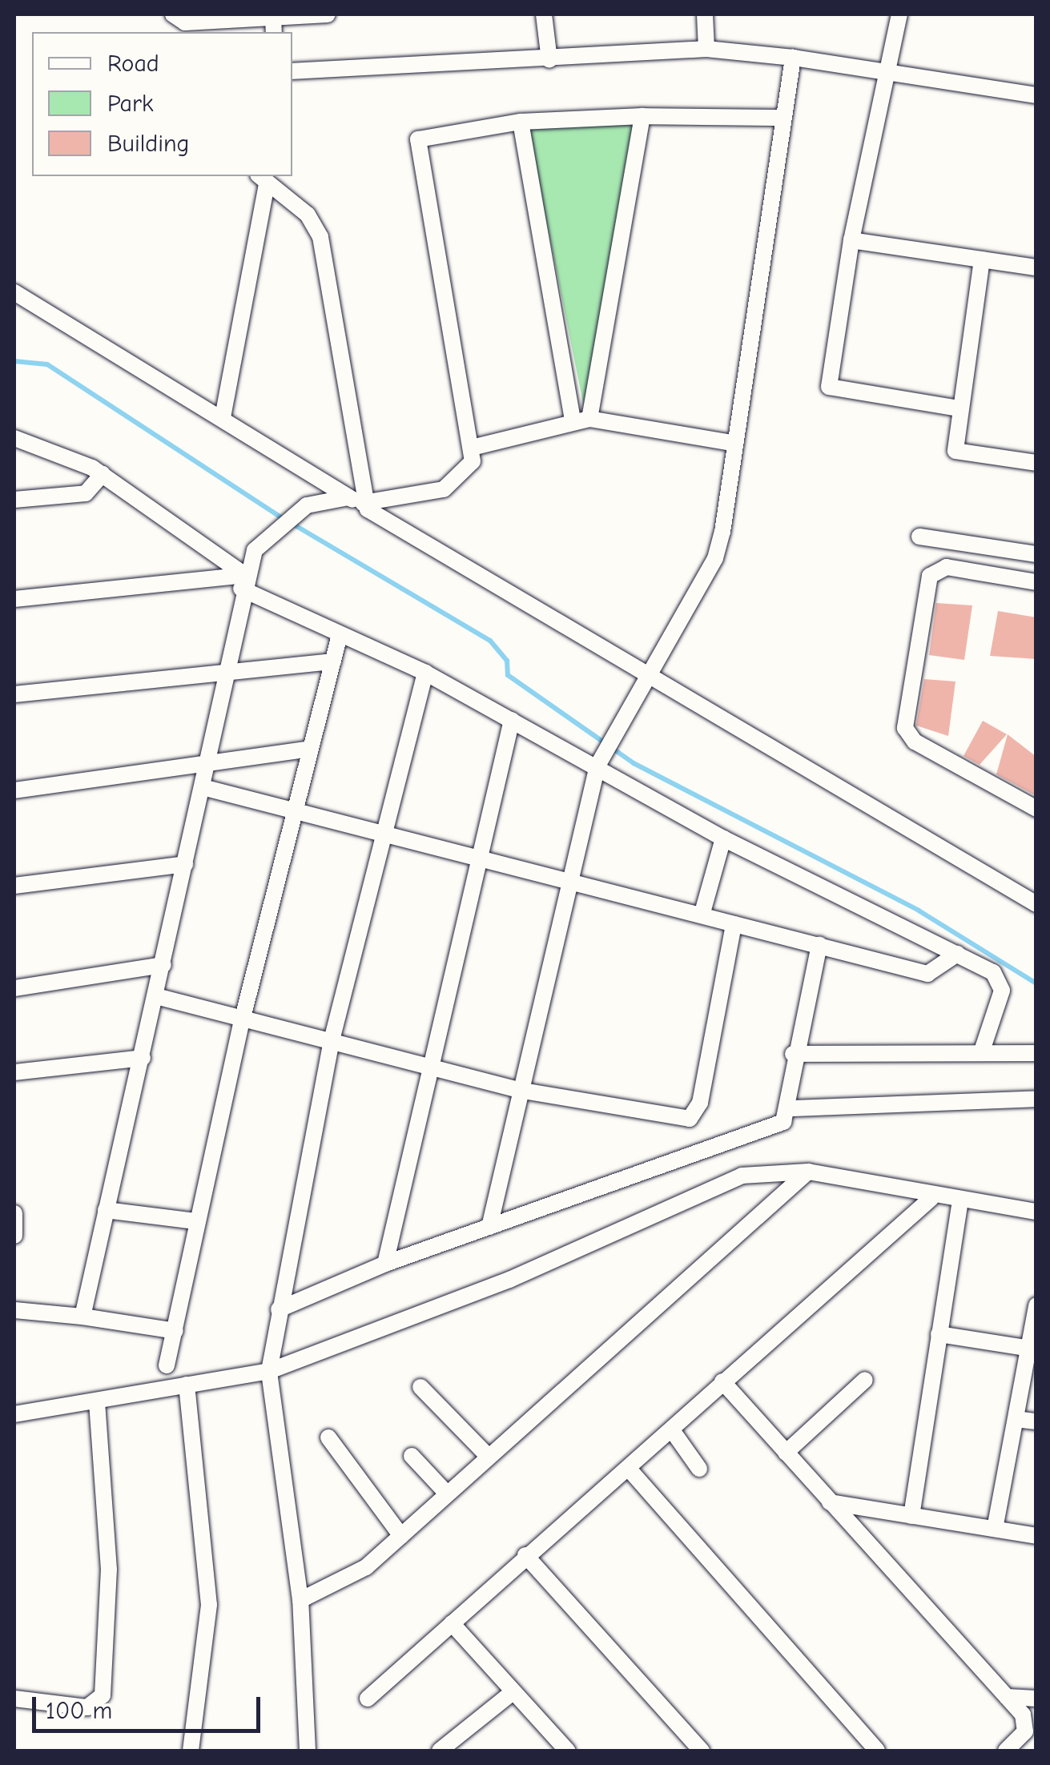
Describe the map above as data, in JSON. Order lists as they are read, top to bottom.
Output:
{
  "legend": ["Road", "Park", "Building"],
  "scale_bar": "100 m"
}
